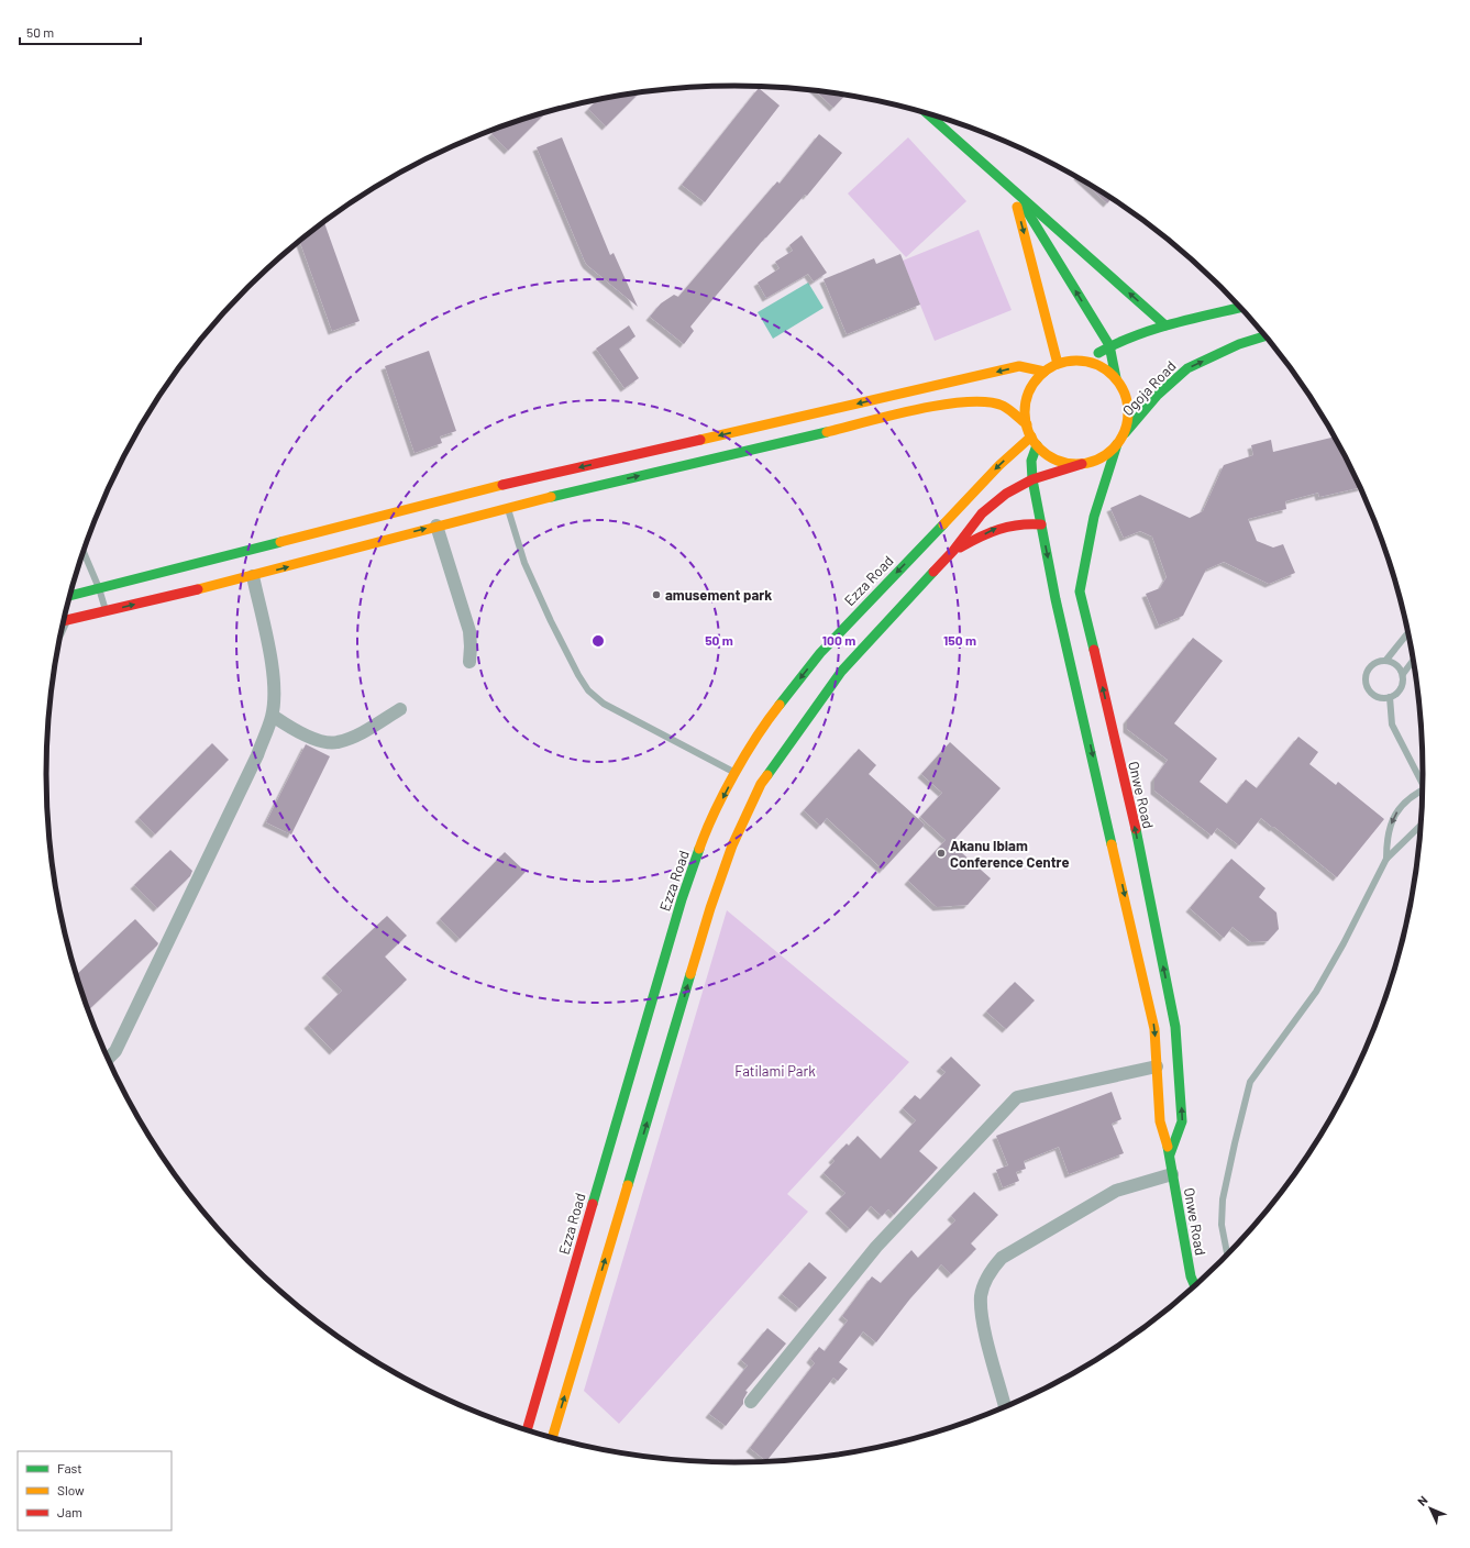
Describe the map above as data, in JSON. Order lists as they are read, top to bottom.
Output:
{
  "streets": {
    "main road": ["Ogoja Road", "Ezza Road", "Onwe Road"]
  },
  "crossings": [
    ["Ogoja Road", "Ezza Road"],
    ["Ogoja Road", "Onwe Road"],
    ["Ezza Road", "Onwe Road"]
  ],
  "parks": ["Fatilami Park"],
  "places": ["amusement park", "Akanu Ibiam Conference Centre"],
  "legend": ["Fast", "Slow", "Jam"],
  "scale_bar": "50 m",
  "north": "top left",
  "rings": ["50 m", "100 m", "150 m"]
}
